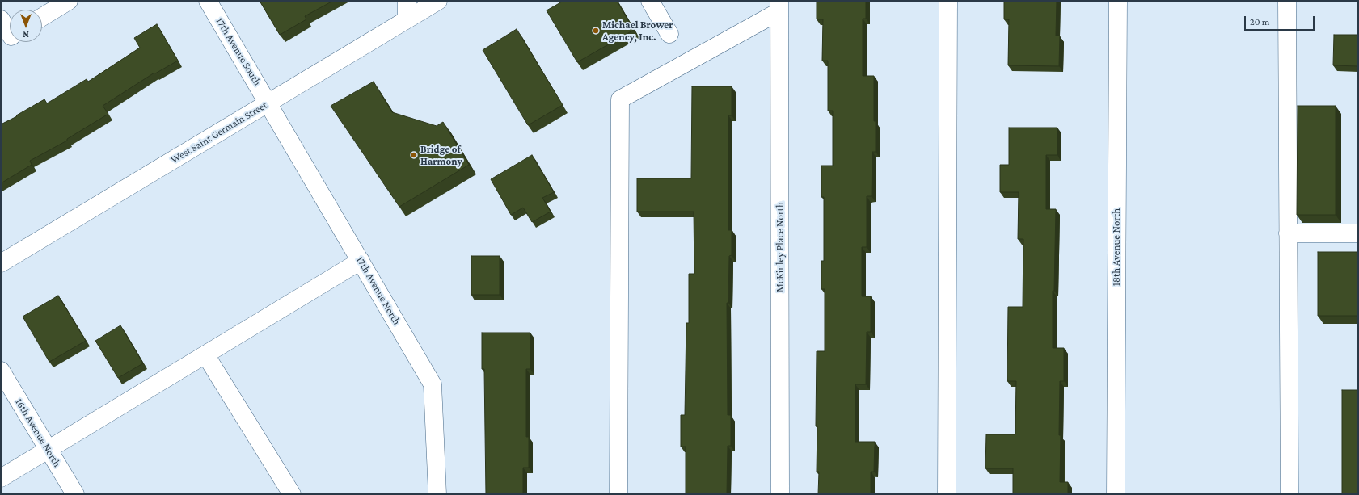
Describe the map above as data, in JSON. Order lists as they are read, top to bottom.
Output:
{
  "streets": {
    "street": [
      "17th Avenue South",
      "West Saint Germain Street",
      "McKinley Place North",
      "18th Avenue North",
      "17th Avenue North",
      "16th Avenue North"
    ]
  },
  "crossings": [
    ["17th Avenue South", "West Saint Germain Street"],
    ["17th Avenue South", "17th Avenue North"],
    ["West Saint Germain Street", "17th Avenue North"]
  ],
  "places": ["Michael Brower Agency, Inc.", "Bridge of Harmony"],
  "scale_bar": "20 m",
  "north": "bottom"
}
